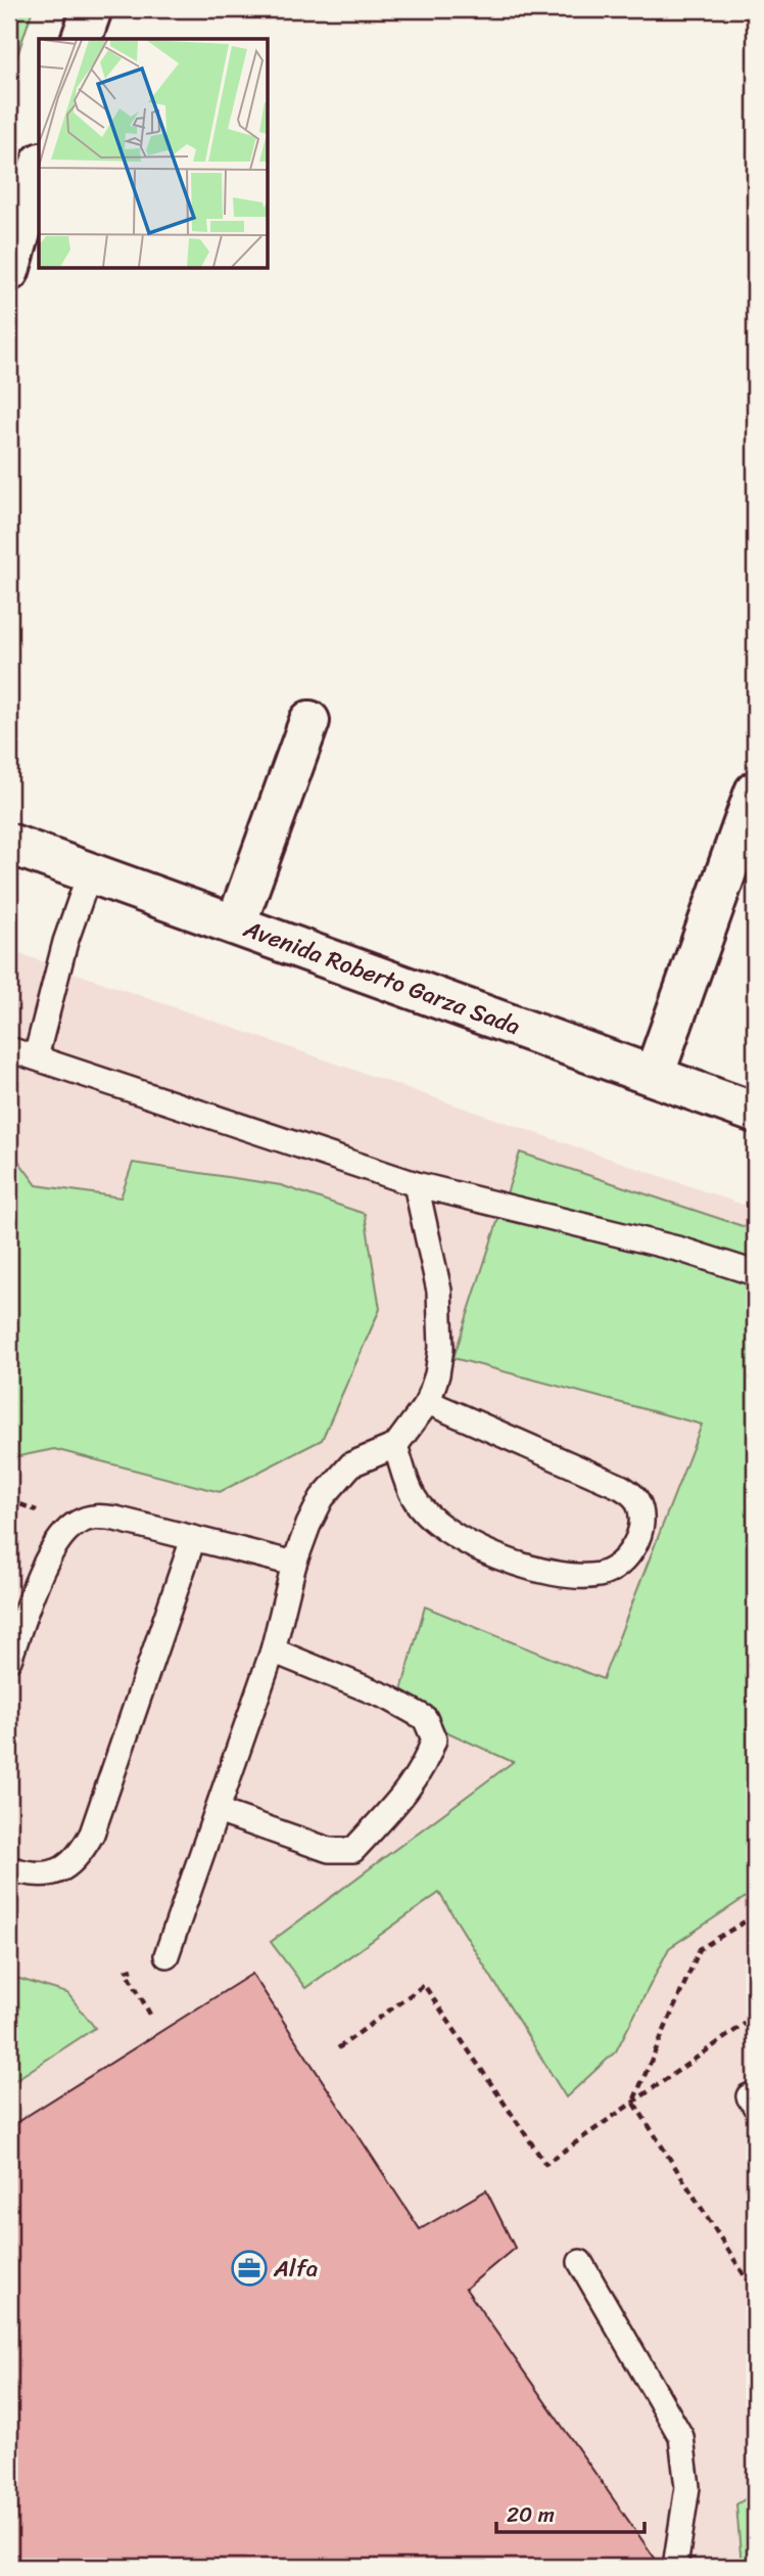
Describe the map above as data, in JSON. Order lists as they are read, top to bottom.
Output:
{
  "streets": {
    "street": ["Avenida Roberto Garza Sada"]
  },
  "places": {
    "office": ["Alfa"]
  },
  "scale_bar": "20 m"
}
